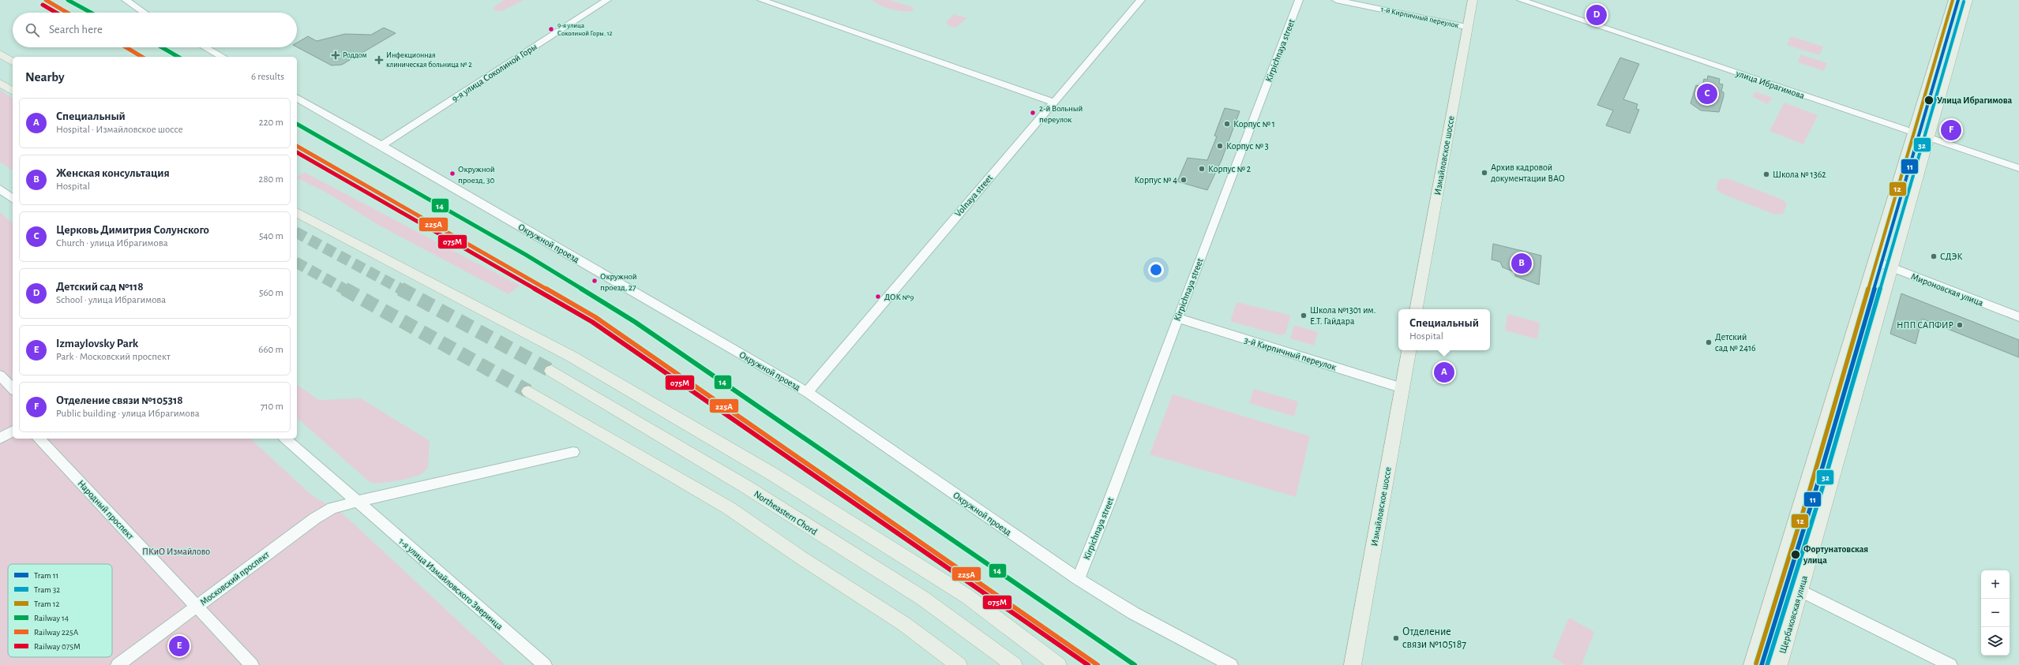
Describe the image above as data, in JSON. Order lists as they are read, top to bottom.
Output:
{
  "streets": {
    "main road": ["Измайловское шоссе", "Northeastern Chord", "Щербаковская улица"],
    "street": [
      "1-й Кирпичный переулок",
      "Kirpichnaya street",
      "9-я улица Соколиной Горы",
      "улица Ибрагимова",
      "Volnaya street",
      "Окружной проезд",
      "Мироновская улица",
      "3-й Кирпичный переулок",
      "Народный проспект",
      "Московский проспект",
      "1-я улица Измайловского Зверинца"
    ]
  },
  "crossings": [
    ["1-й Кирпичный переулок", "Измайловское шоссе"],
    ["Kirpichnaya street", "Окружной проезд"],
    ["Kirpichnaya street", "3-й Кирпичный переулок"],
    ["9-я улица Соколиной Горы", "Окружной проезд"],
    ["улица Ибрагимова", "Щербаковская улица"],
    ["Измайловское шоссе", "3-й Кирпичный переулок"],
    ["Volnaya street", "Окружной проезд"],
    ["Мироновская улица", "Щербаковская улица"],
    ["Народный проспект", "Московский проспект"],
    ["Московский проспект", "1-я улица Измайловского Зверинца"]
  ],
  "parks": ["ПКиО Измайлово"],
  "places": {
    "other": [
      "9-я улица Соколиной Горы, 12",
      "Улица Ибрагимова",
      "2-й Вольный переулок",
      "Корпус № 1",
      "Корпус № 3",
      "Корпус № 2",
      "Архив кадровой документации ВАО",
      "Окружной проезд, 30",
      "Школа № 1362",
      "Корпус № 4",
      "СДЭК",
      "Окружной проезд, 27",
      "ДОК №9",
      "Школа №1301 им. Е.Т. Гайдара",
      "НПП САПФИР",
      "Детский сад № 2416",
      "Фортунатовская улица",
      "Отделение связи №105187"
    ],
    "health": ["Роддом", "Инфекционная клиническая больница № 2"]
  },
  "lines": [
    "tram line 11",
    "tram line 12",
    "rail line 14",
    "rail line 225А",
    "tram line 32",
    "rail line 075М"
  ],
  "legend": [
    "Tram 11",
    "Tram 32",
    "Tram 12",
    "Railway 14",
    "Railway 225А",
    "Railway 075М"
  ],
  "page": {
    "pins": [
      "D",
      "C",
      "F",
      "B",
      "A",
      "E"
    ],
    "search": "Search here",
    "heading": ["Nearby", "6 results"],
    "list": [
      {
        "mark": "A",
        "name": "Специальный",
        "note": "Hospital · Измайловское шоссе",
        "value": "220 m"
      },
      {
        "mark": "B",
        "name": "Женская консультация",
        "note": "Hospital",
        "value": "280 m"
      },
      {
        "mark": "C",
        "name": "Церковь Димитрия Солунского",
        "note": "Church · улица Ибрагимова",
        "value": "540 m"
      },
      {
        "mark": "D",
        "name": "Детский сад №118",
        "note": "School · улица Ибрагимова",
        "value": "560 m"
      },
      {
        "mark": "E",
        "name": "Izmaylovsky Park",
        "note": "Park · Московский проспект",
        "value": "660 m"
      },
      {
        "mark": "F",
        "name": "Отделение связи №105318",
        "note": "Public building · улица Ибрагимова",
        "value": "710 m"
      }
    ],
    "popup": ["Специальный", "Hospital"],
    "map_buttons": ["+", "−"]
  }
}
